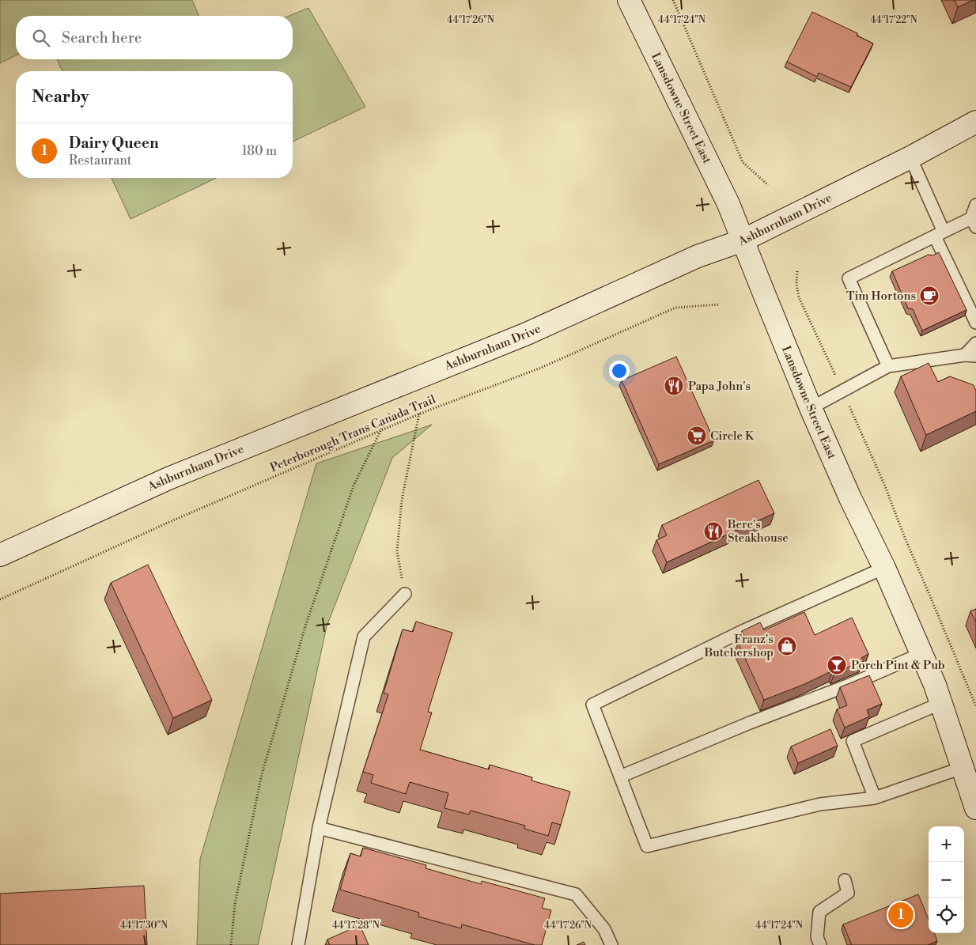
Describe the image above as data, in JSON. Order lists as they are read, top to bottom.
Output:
{
  "streets": {
    "main road": ["Lansdowne Street East", "Ashburnham Drive"],
    "path": ["Peterborough Trans Canada Trail"]
  },
  "crossings": [
    ["Lansdowne Street East", "Ashburnham Drive"]
  ],
  "places": {
    "cafe": ["Tim Hortons"],
    "restaurant": ["Papa John's", "Berc's Steakhouse"],
    "supermarket": ["Circle K"],
    "shop": ["Franz's Butchershop"],
    "bar": ["Porch Pint & Pub"]
  },
  "page": {
    "search": "Search here",
    "heading": "Nearby",
    "list": [
      {
        "mark": "1",
        "name": "Dairy Queen",
        "note": "Restaurant",
        "value": "180 m"
      }
    ],
    "map_buttons": ["+", "−"],
    "pins": "1"
  },
  "coordinates": [
    "44°17'26\"N",
    "44°17'24\"N",
    "44°17'22\"N",
    "44°17'30\"N",
    "44°17'28\"N"
  ]
}
